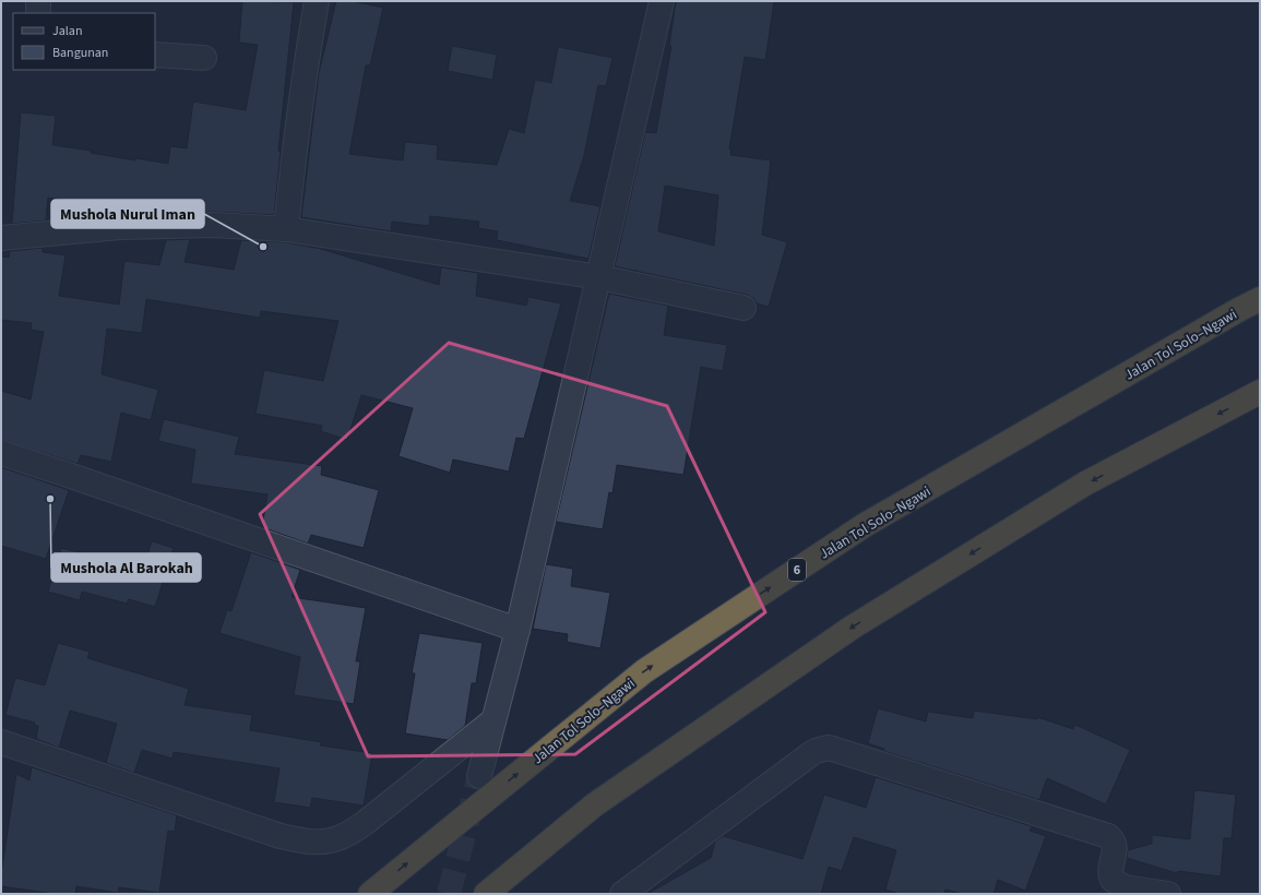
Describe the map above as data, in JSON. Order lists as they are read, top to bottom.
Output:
{
  "streets": {
    "highway": ["Jalan Tol Solo–Ngawi", "6"]
  },
  "places": ["Mushola Nurul Iman", "Mushola Al Barokah"],
  "legend": ["Jalan", "Bangunan"]
}
